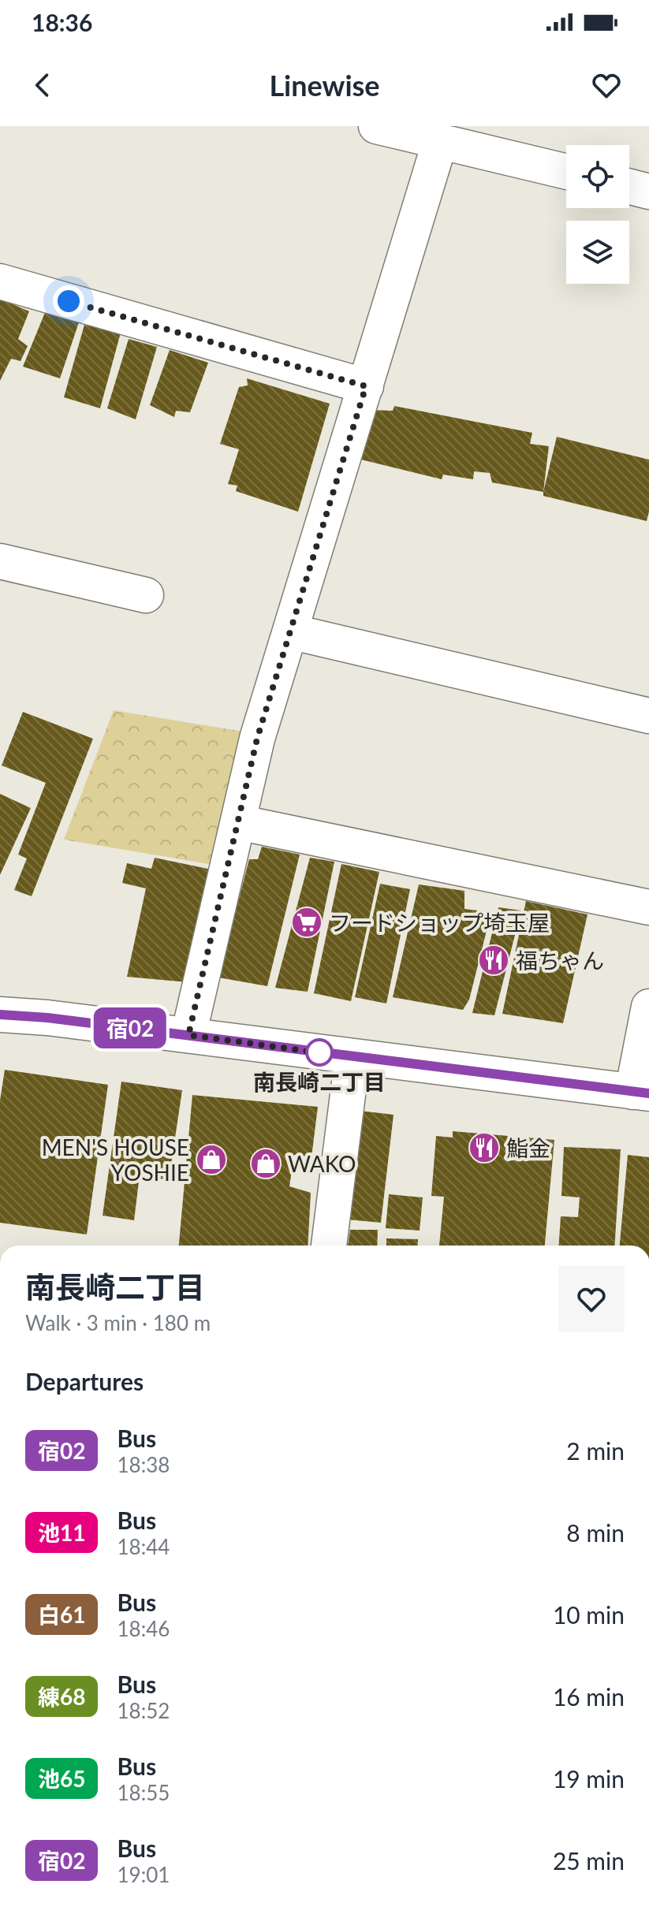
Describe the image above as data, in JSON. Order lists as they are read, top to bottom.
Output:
{
  "places": {
    "supermarket": ["フードショップ埼玉屋"],
    "restaurant": ["福ちゃん", "鮨金"],
    "other": ["南長崎二丁目"],
    "shop": ["MEN'S HOUSE YOSHIE", "WAKO"]
  },
  "lines": ["bus line 宿02"],
  "page": {
    "status": "18:36",
    "header": "Linewise",
    "on_map": "宿02",
    "heading": [
      ["南長崎二丁目", "Walk · 3 min · 180 m"],
      "Departures"
    ],
    "list": [
      {
        "mark": "宿02",
        "name": "Bus",
        "note": "18:38",
        "value": "2 min"
      },
      {
        "mark": "池11",
        "name": "Bus",
        "note": "18:44",
        "value": "8 min"
      },
      {
        "mark": "白61",
        "name": "Bus",
        "note": "18:46",
        "value": "10 min"
      },
      {
        "mark": "練68",
        "name": "Bus",
        "note": "18:52",
        "value": "16 min"
      },
      {
        "mark": "池65",
        "name": "Bus",
        "note": "18:55",
        "value": "19 min"
      },
      {
        "mark": "宿02",
        "name": "Bus",
        "note": "19:01",
        "value": "25 min"
      }
    ]
  }
}
